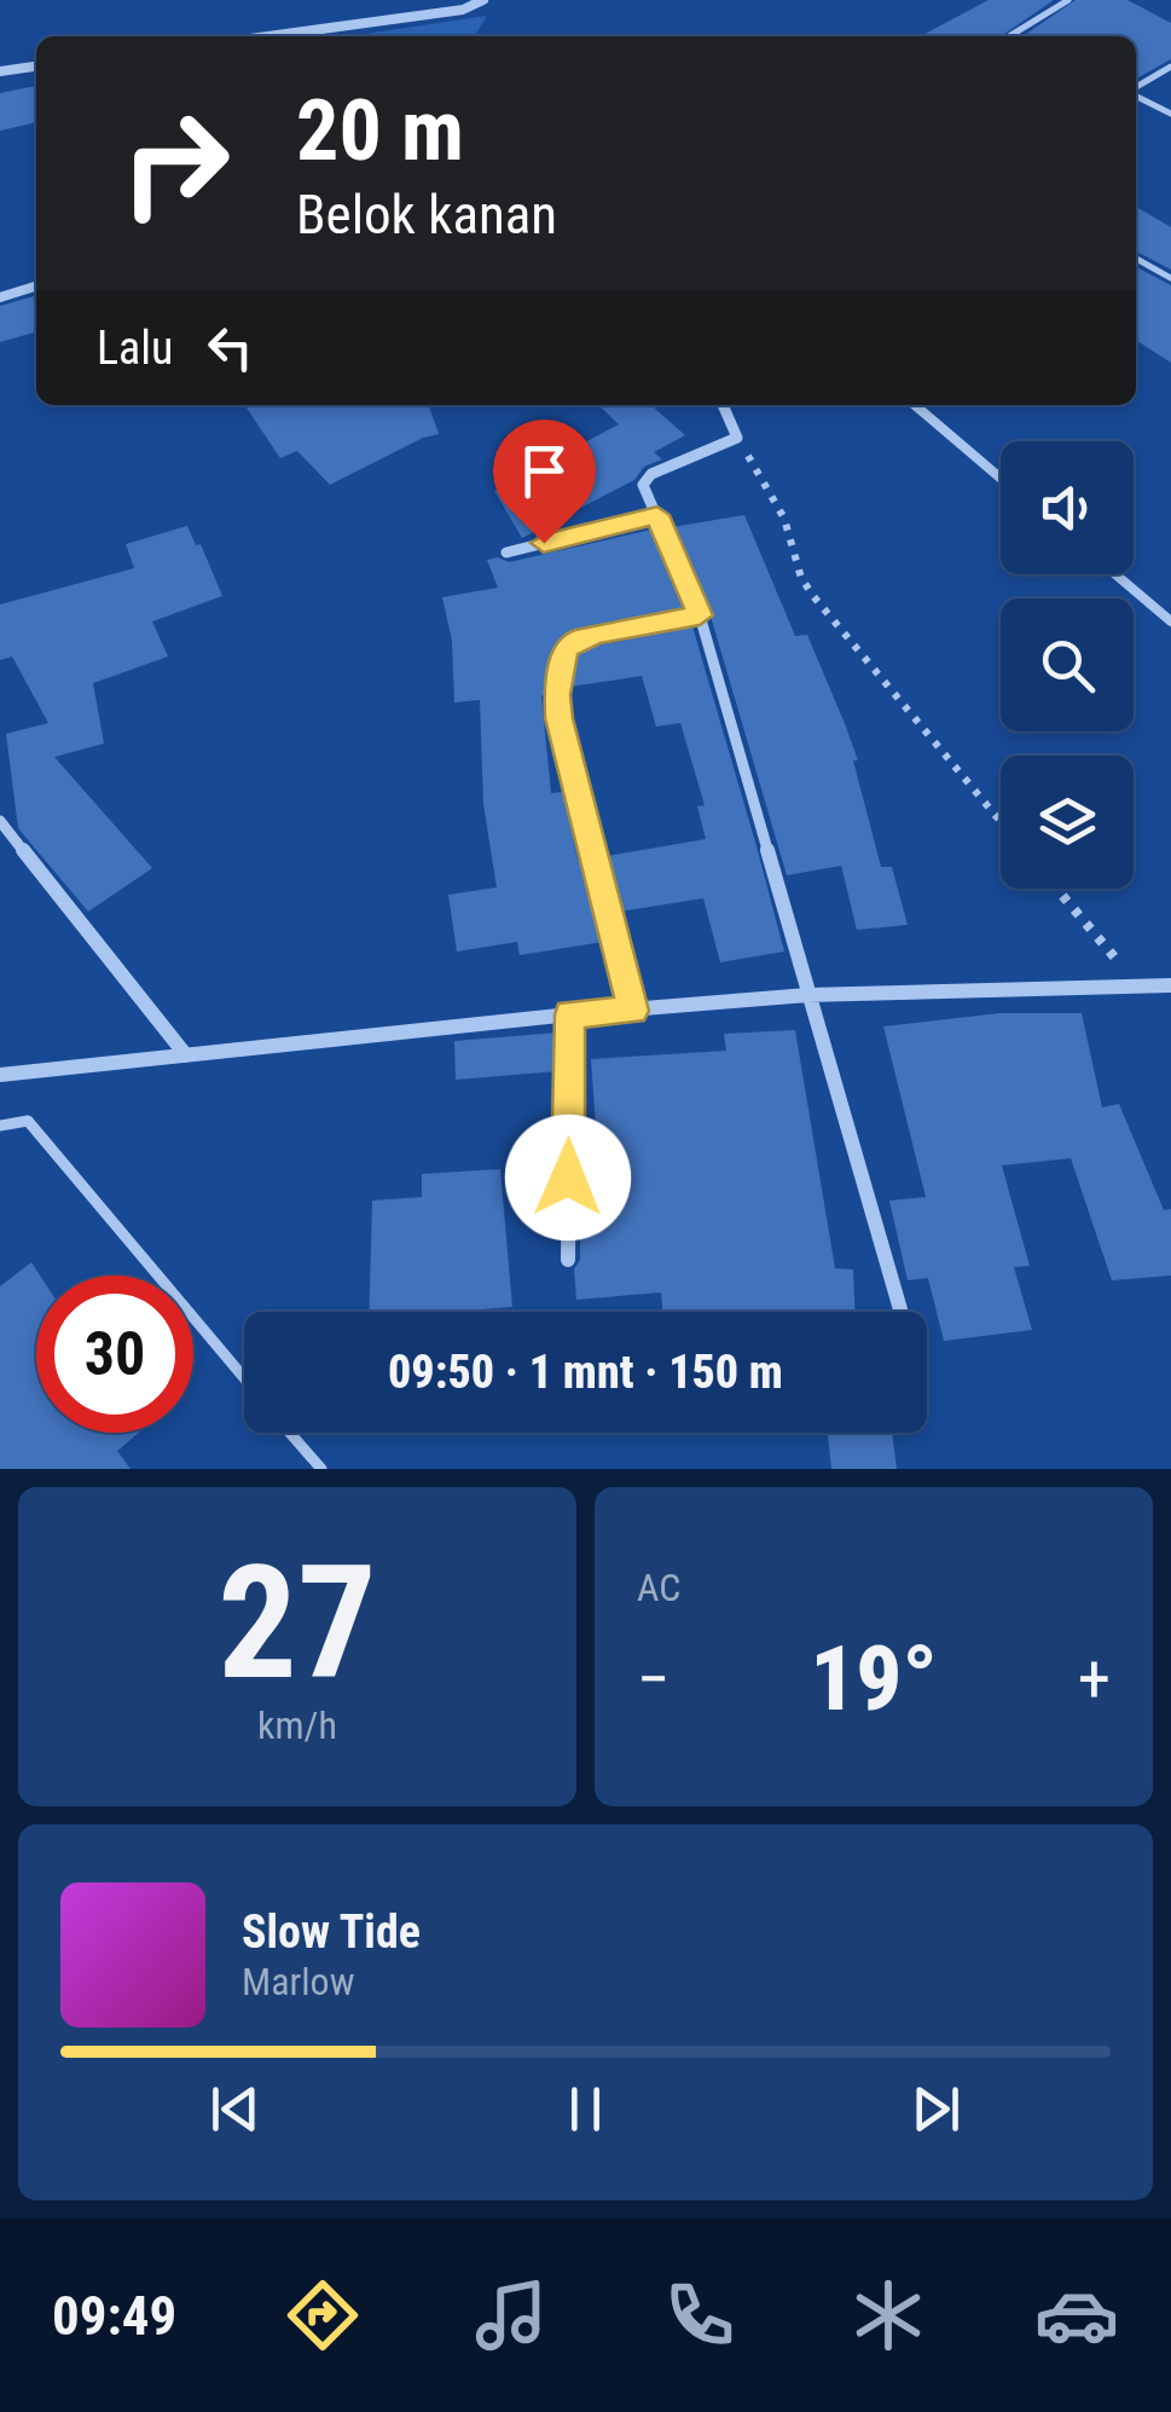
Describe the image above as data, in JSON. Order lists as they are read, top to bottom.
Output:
{
  "page": {
    "turn": ["20 m", "Belok kanan"],
    "then": "Lalu",
    "limit": "30",
    "trip": "09:50 · 1 mnt · 150 m",
    "tile": [
      ["27", "km/h"],
      "AC"
    ],
    "heat": ["−", "19°", "+"],
    "song": ["Slow Tide", "Marlow"],
    "tabs": "09:49"
  }
}
